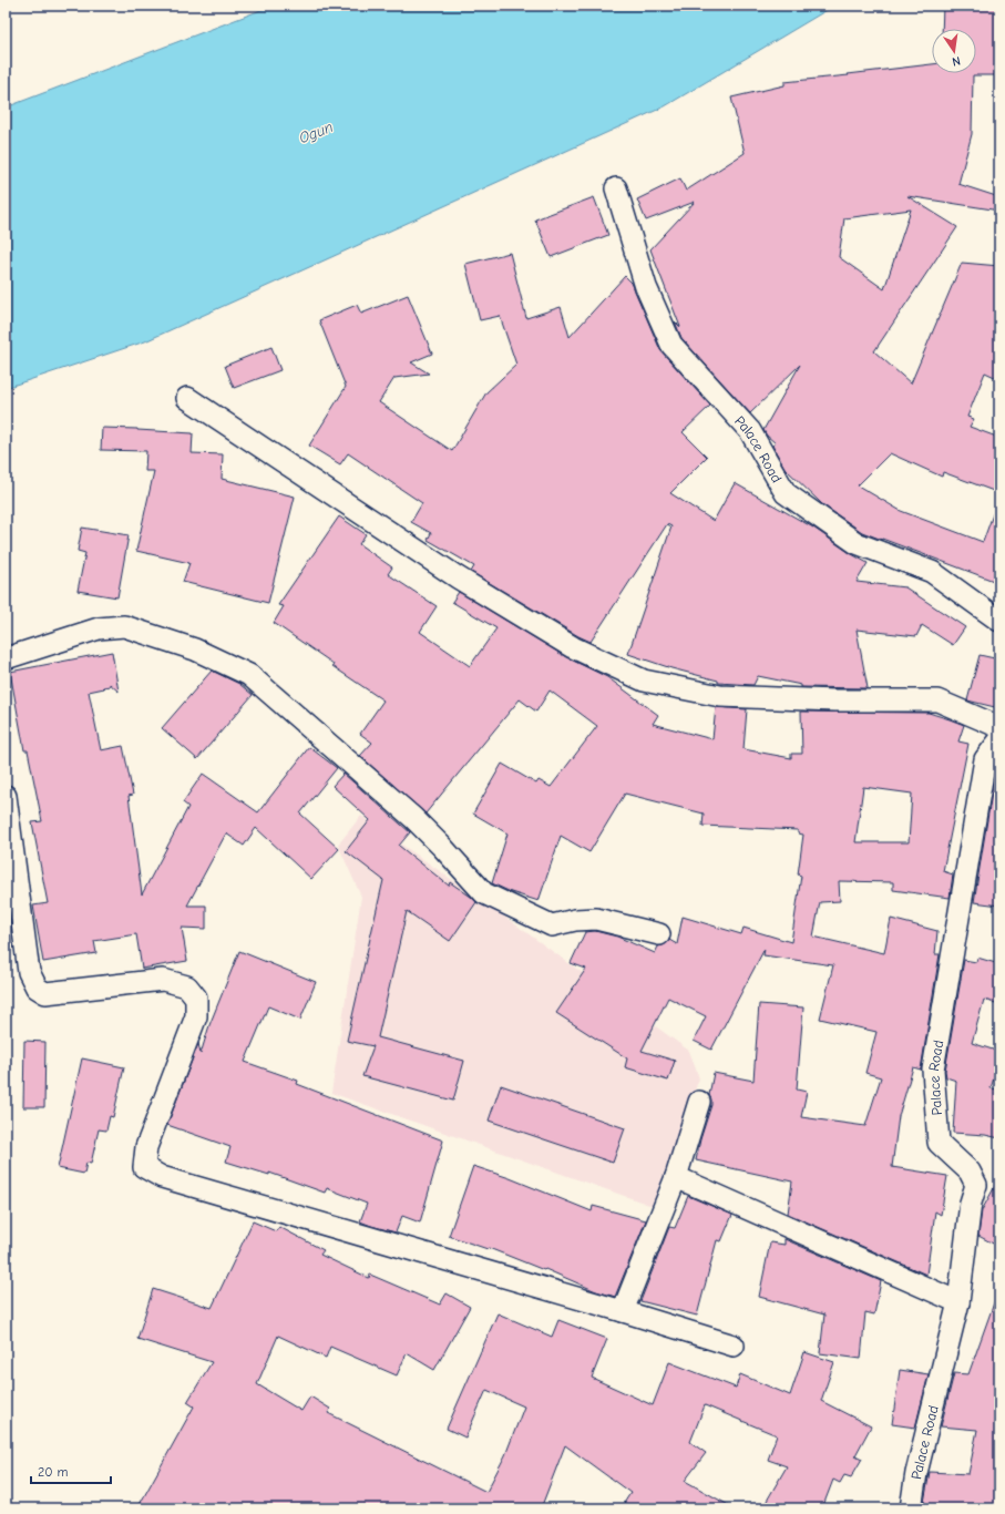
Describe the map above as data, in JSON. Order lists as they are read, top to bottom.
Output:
{
  "streets": {
    "street": ["Palace Road"]
  },
  "water": ["Ogun"],
  "scale_bar": "20 m",
  "north": "bottom"
}
